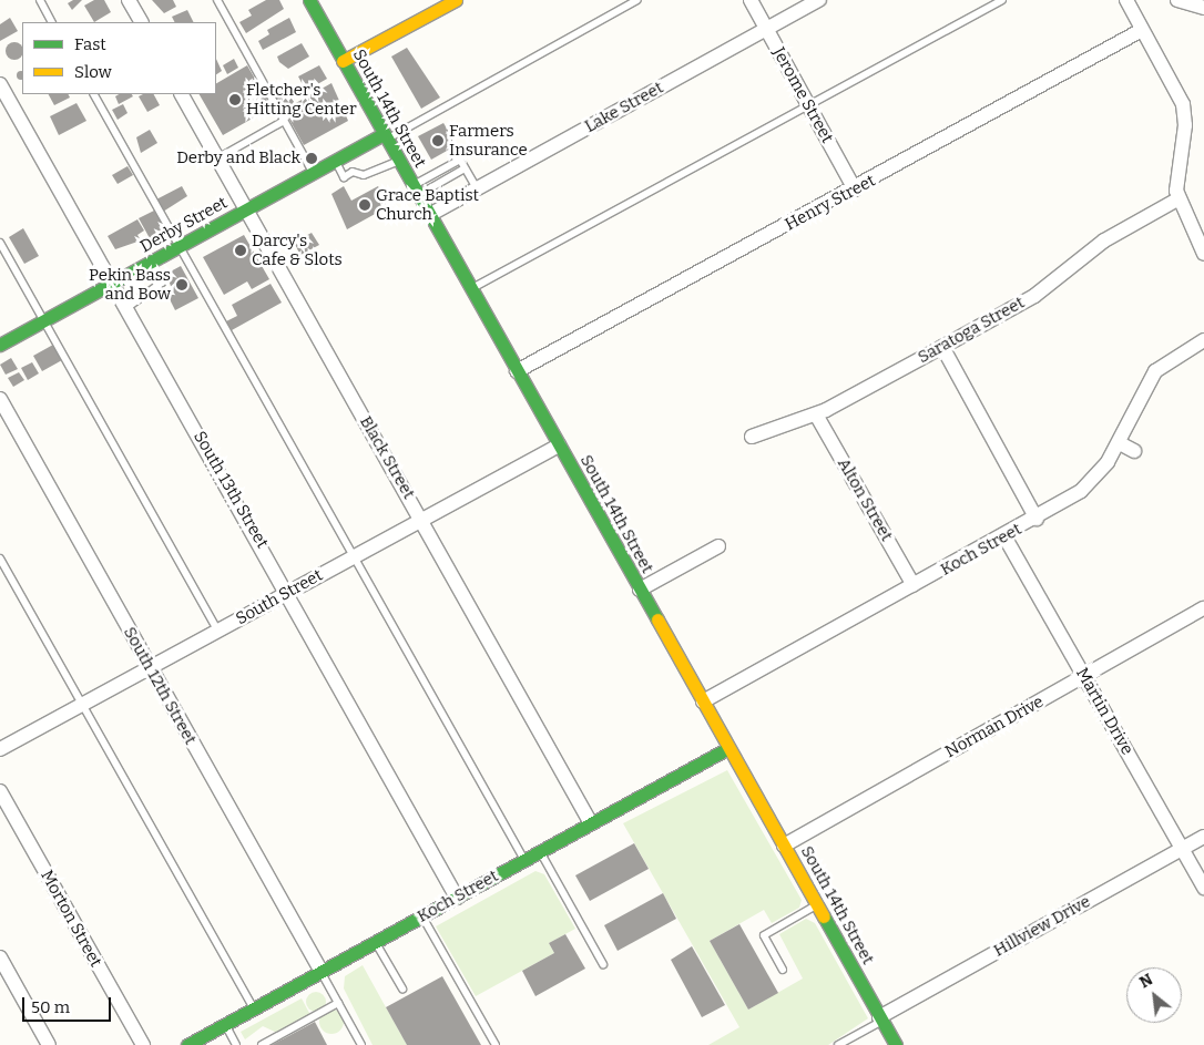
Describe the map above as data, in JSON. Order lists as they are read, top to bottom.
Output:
{
  "streets": {
    "main road": ["South 14th Street", "Derby Street", "Koch Street"],
    "street": [
      "Jerome Street",
      "Lake Street",
      "Henry Street",
      "Saratoga Street",
      "Black Street",
      "South 13th Street",
      "Alton Street",
      "South Street",
      "South 12th Street",
      "Martin Drive",
      "Norman Drive",
      "Morton Street",
      "Hillview Drive"
    ]
  },
  "crossings": [
    ["Jerome Street", "Lake Street"],
    ["Jerome Street", "Henry Street"],
    ["Lake Street", "South 14th Street"],
    ["South 14th Street", "Henry Street"],
    ["South 14th Street", "Derby Street"],
    ["South 14th Street", "Koch Street"],
    ["South 14th Street", "South Street"],
    ["South 14th Street", "Norman Drive"],
    ["South 14th Street", "Hillview Drive"],
    ["Derby Street", "Black Street"],
    ["Derby Street", "South 13th Street"],
    ["Saratoga Street", "Alton Street"],
    ["Black Street", "Koch Street"],
    ["Black Street", "South Street"],
    ["South 13th Street", "Koch Street"],
    ["South 13th Street", "South Street"],
    ["Alton Street", "Koch Street"],
    ["Koch Street", "South 12th Street"],
    ["Koch Street", "Martin Drive"],
    ["South Street", "South 12th Street"],
    ["Martin Drive", "Norman Drive"],
    ["Martin Drive", "Hillview Drive"]
  ],
  "places": [
    "Fletcher's Hitting Center",
    "Farmers Insurance",
    "Derby and Black",
    "Grace Baptist Church",
    "Darcy's Cafe & Slots",
    "Pekin Bass and Bow"
  ],
  "legend": ["Fast", "Slow"],
  "scale_bar": "50 m",
  "north": "top left"
}
